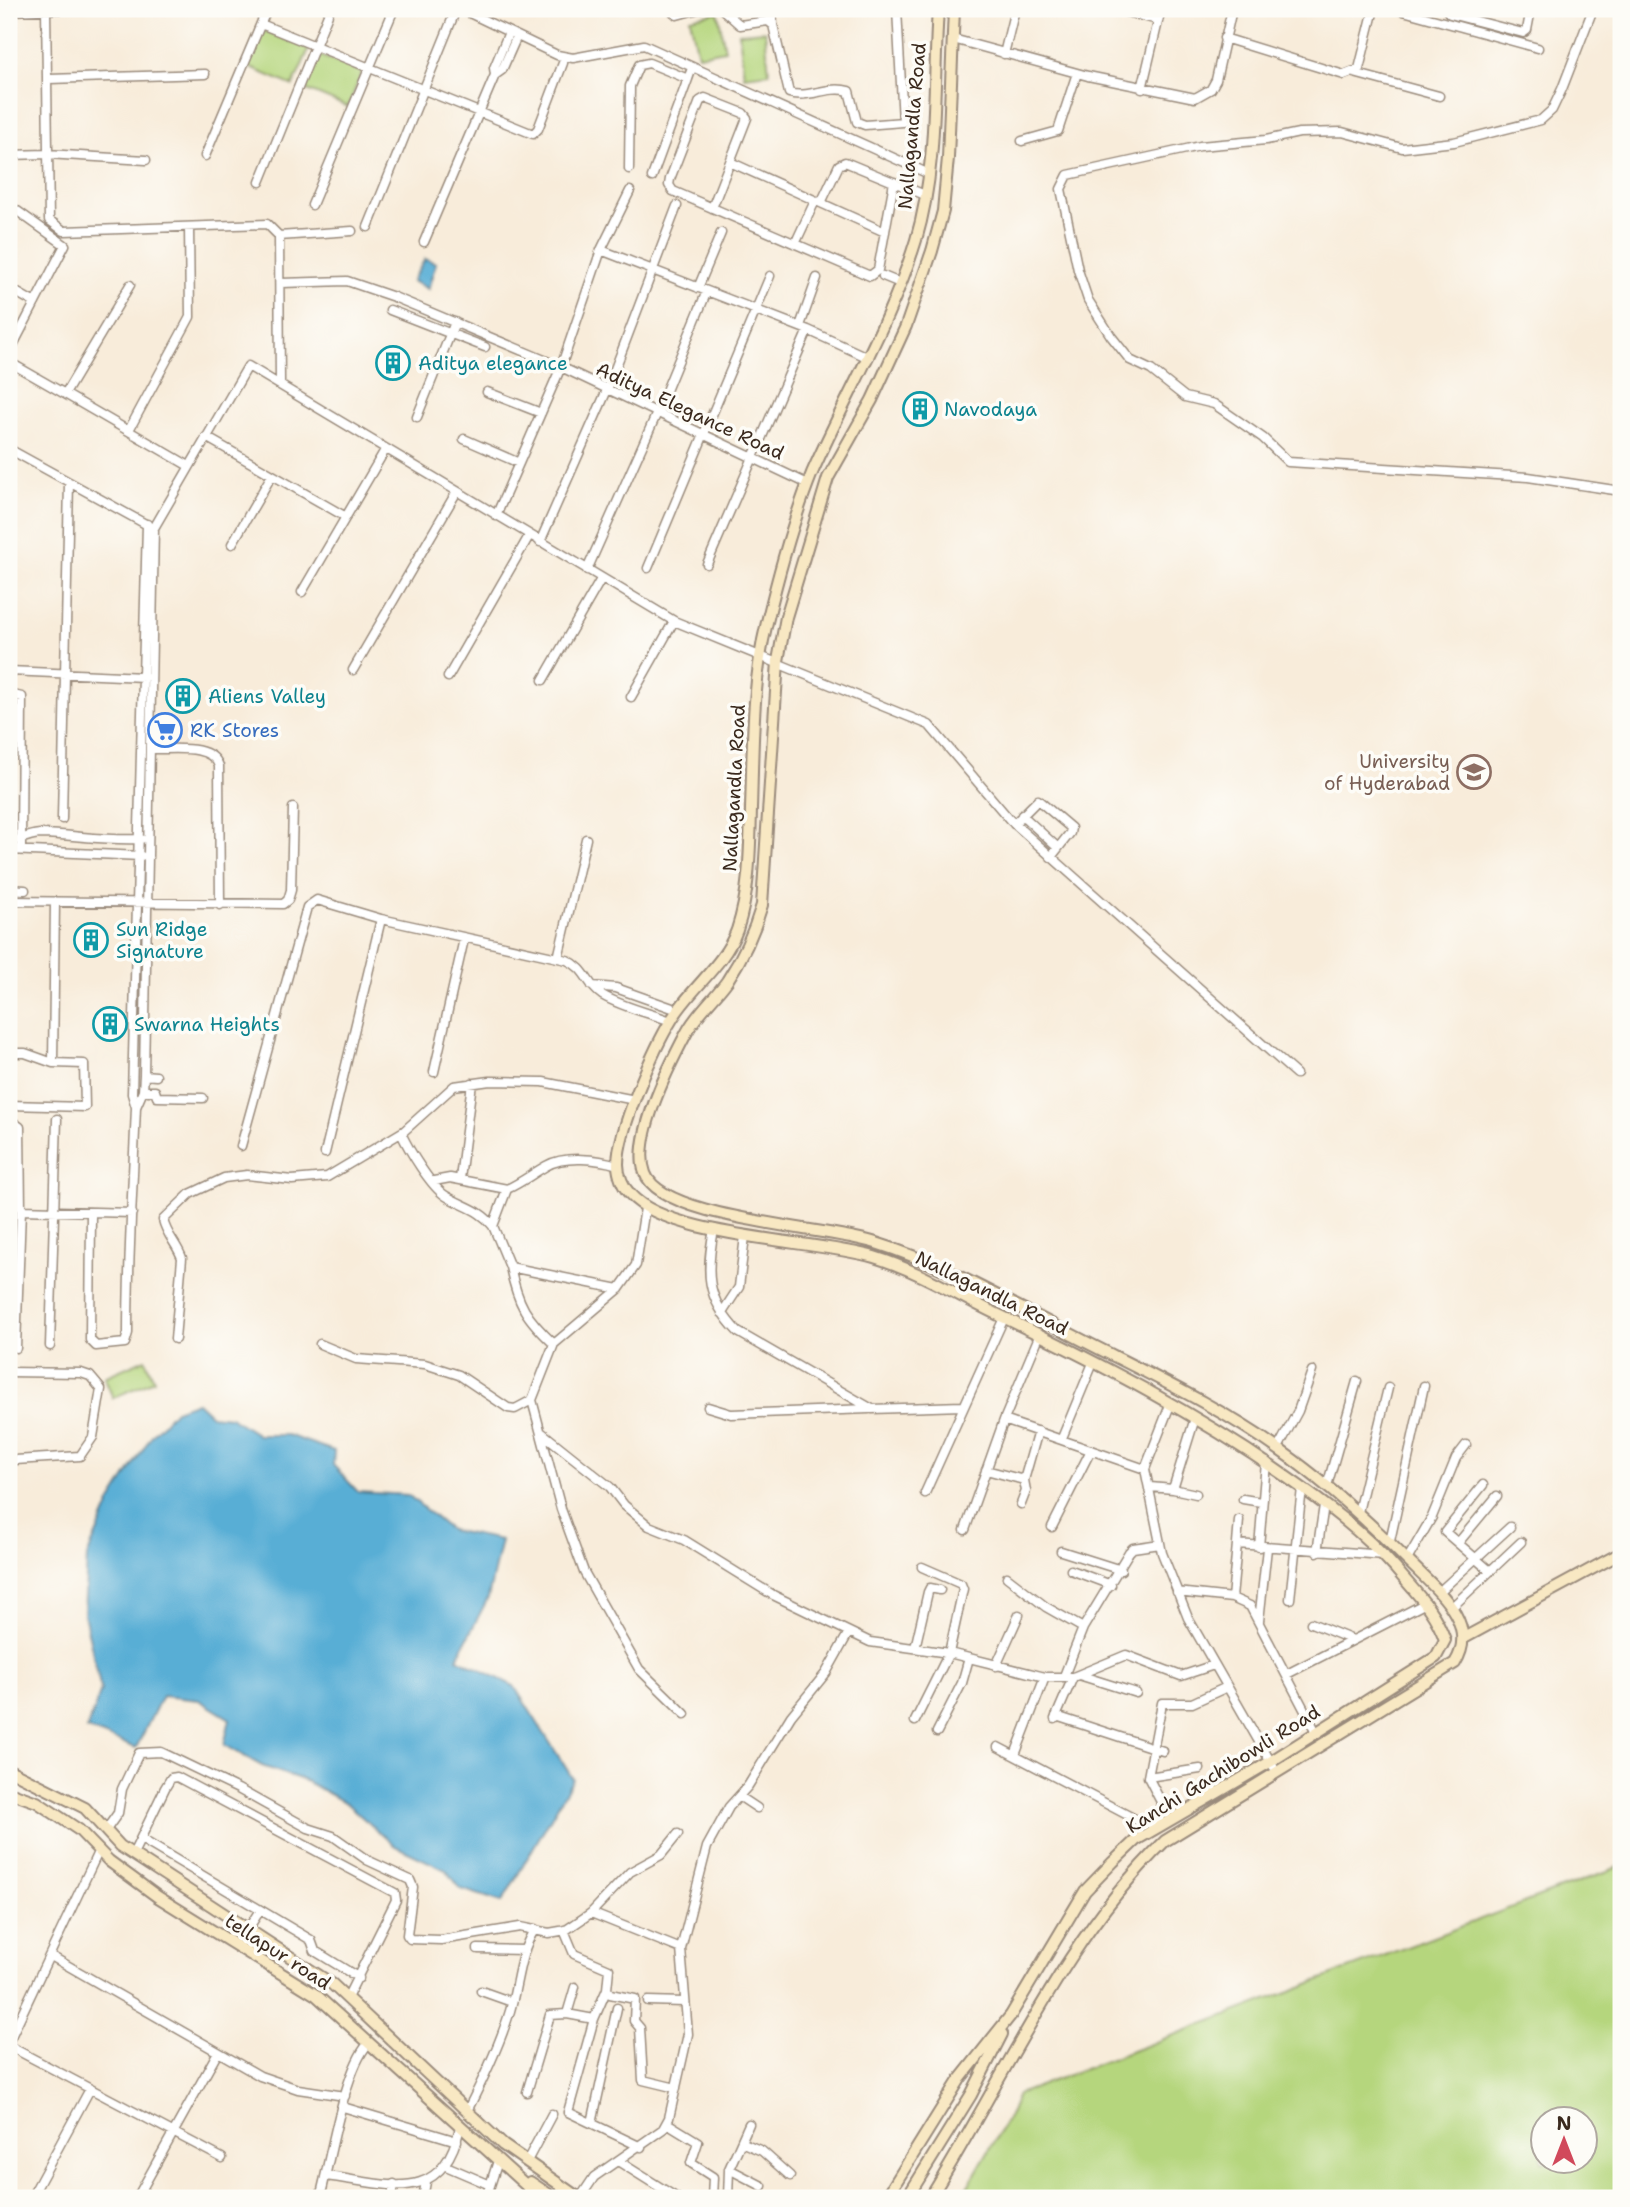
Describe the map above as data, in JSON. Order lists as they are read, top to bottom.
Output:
{
  "streets": {
    "main road": ["Nallagandla Road", "Kanchi Gachibowli Road", "tellapur road"],
    "street": ["Aditya Elegance Road"]
  },
  "crossings": [
    ["Nallagandla Road", "Aditya Elegance Road"],
    ["Nallagandla Road", "Kanchi Gachibowli Road"]
  ],
  "places": {
    "building": [
      "Aditya elegance",
      "Navodaya",
      "Aliens Valley",
      "Sun Ridge Signature",
      "Swarna Heights"
    ],
    "supermarket": ["RK Stores"],
    "school or university": ["University of Hyderabad"]
  },
  "north": "top"
}
